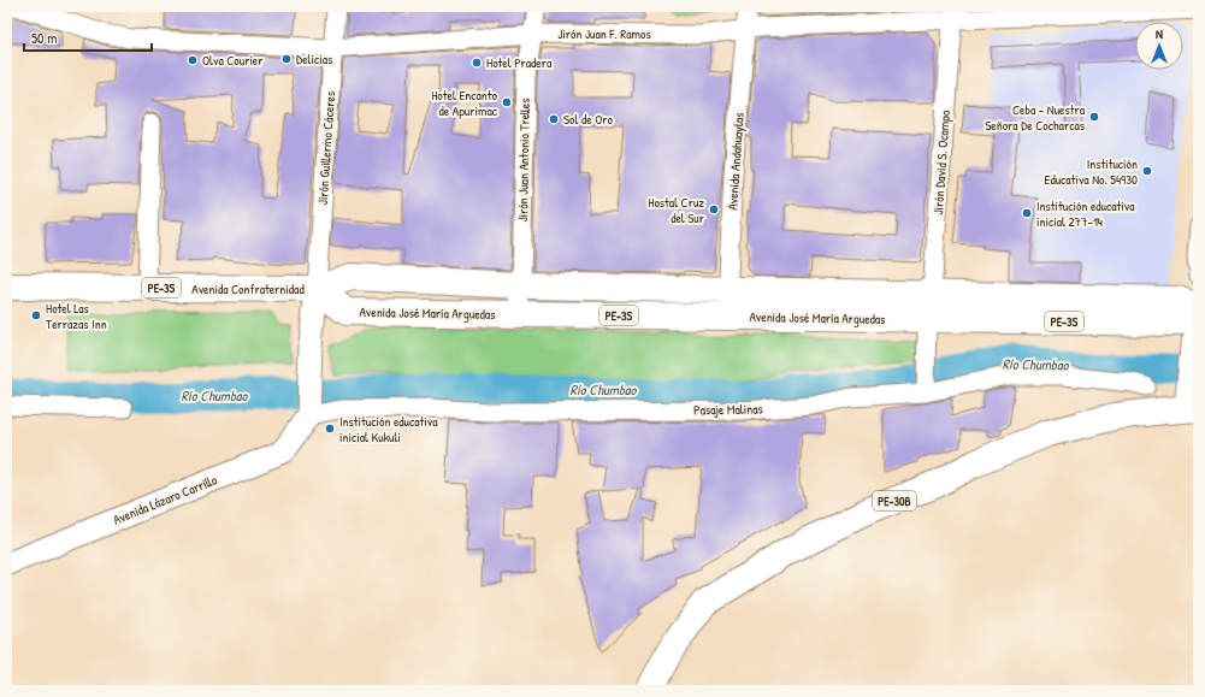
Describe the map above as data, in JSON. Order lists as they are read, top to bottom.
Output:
{
  "streets": {
    "highway": [
      "PE-3S",
      "Avenida Confraternidad",
      "Avenida José María Arguedas",
      "PE-30B"
    ],
    "main road": ["Avenida Lázaro Carrillo"],
    "street": [
      "Jirón Juan F. Ramos",
      "Jirón Guillermo Cáceres",
      "Jirón Juan Antonio Trelles",
      "Avenida Andahuaylas",
      "Jirón David S. Ocampo",
      "Pasaje Malinas"
    ]
  },
  "crossings": [
    ["Jirón Juan F. Ramos", "Jirón Guillermo Cáceres"],
    ["Jirón Juan F. Ramos", "Jirón Juan Antonio Trelles"],
    ["Jirón Juan F. Ramos", "Avenida Andahuaylas"],
    ["Jirón Juan F. Ramos", "Jirón David S. Ocampo"],
    ["Jirón Guillermo Cáceres", "Avenida Confraternidad"],
    ["Jirón Guillermo Cáceres", "Avenida José María Arguedas"],
    ["Jirón Juan Antonio Trelles", "Avenida José María Arguedas"],
    ["Avenida Andahuaylas", "Avenida José María Arguedas"],
    ["Jirón David S. Ocampo", "Avenida José María Arguedas"],
    ["Jirón David S. Ocampo", "Pasaje Malinas"],
    ["Avenida Confraternidad", "Avenida José María Arguedas"],
    ["Pasaje Malinas", "Avenida Lázaro Carrillo"]
  ],
  "water": ["Río Chumbao"],
  "places": [
    "Delicias",
    "Olva Courier",
    "Hotel Pradera",
    "Hotel Encanto de Apurimac",
    "Ceba - Nuestra Señora De Cocharcas",
    "Sol de Oro",
    "Institución Educativa No. 54930",
    "Hostal Cruz del Sur",
    "Institución educativa inicial 277-14",
    "Hotel Las Terrazas Inn",
    "Institución educativa inicial Kukuli"
  ],
  "scale_bar": "50 m",
  "north": "top"
}
